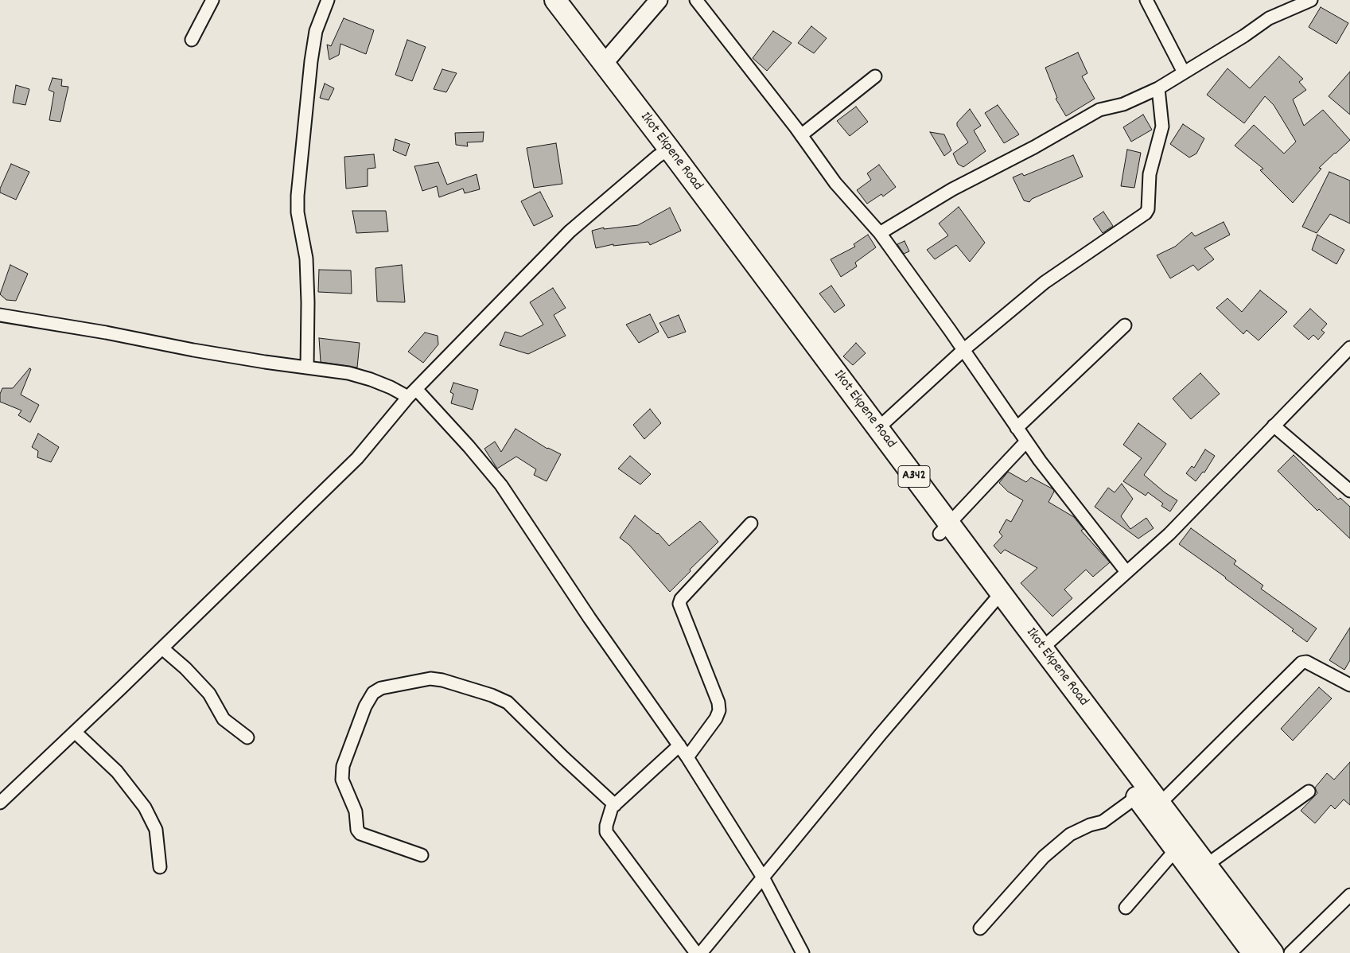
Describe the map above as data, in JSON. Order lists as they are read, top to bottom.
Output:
{
  "streets": {
    "highway": ["Ikot Ekpene Road", "A342"]
  }
}
